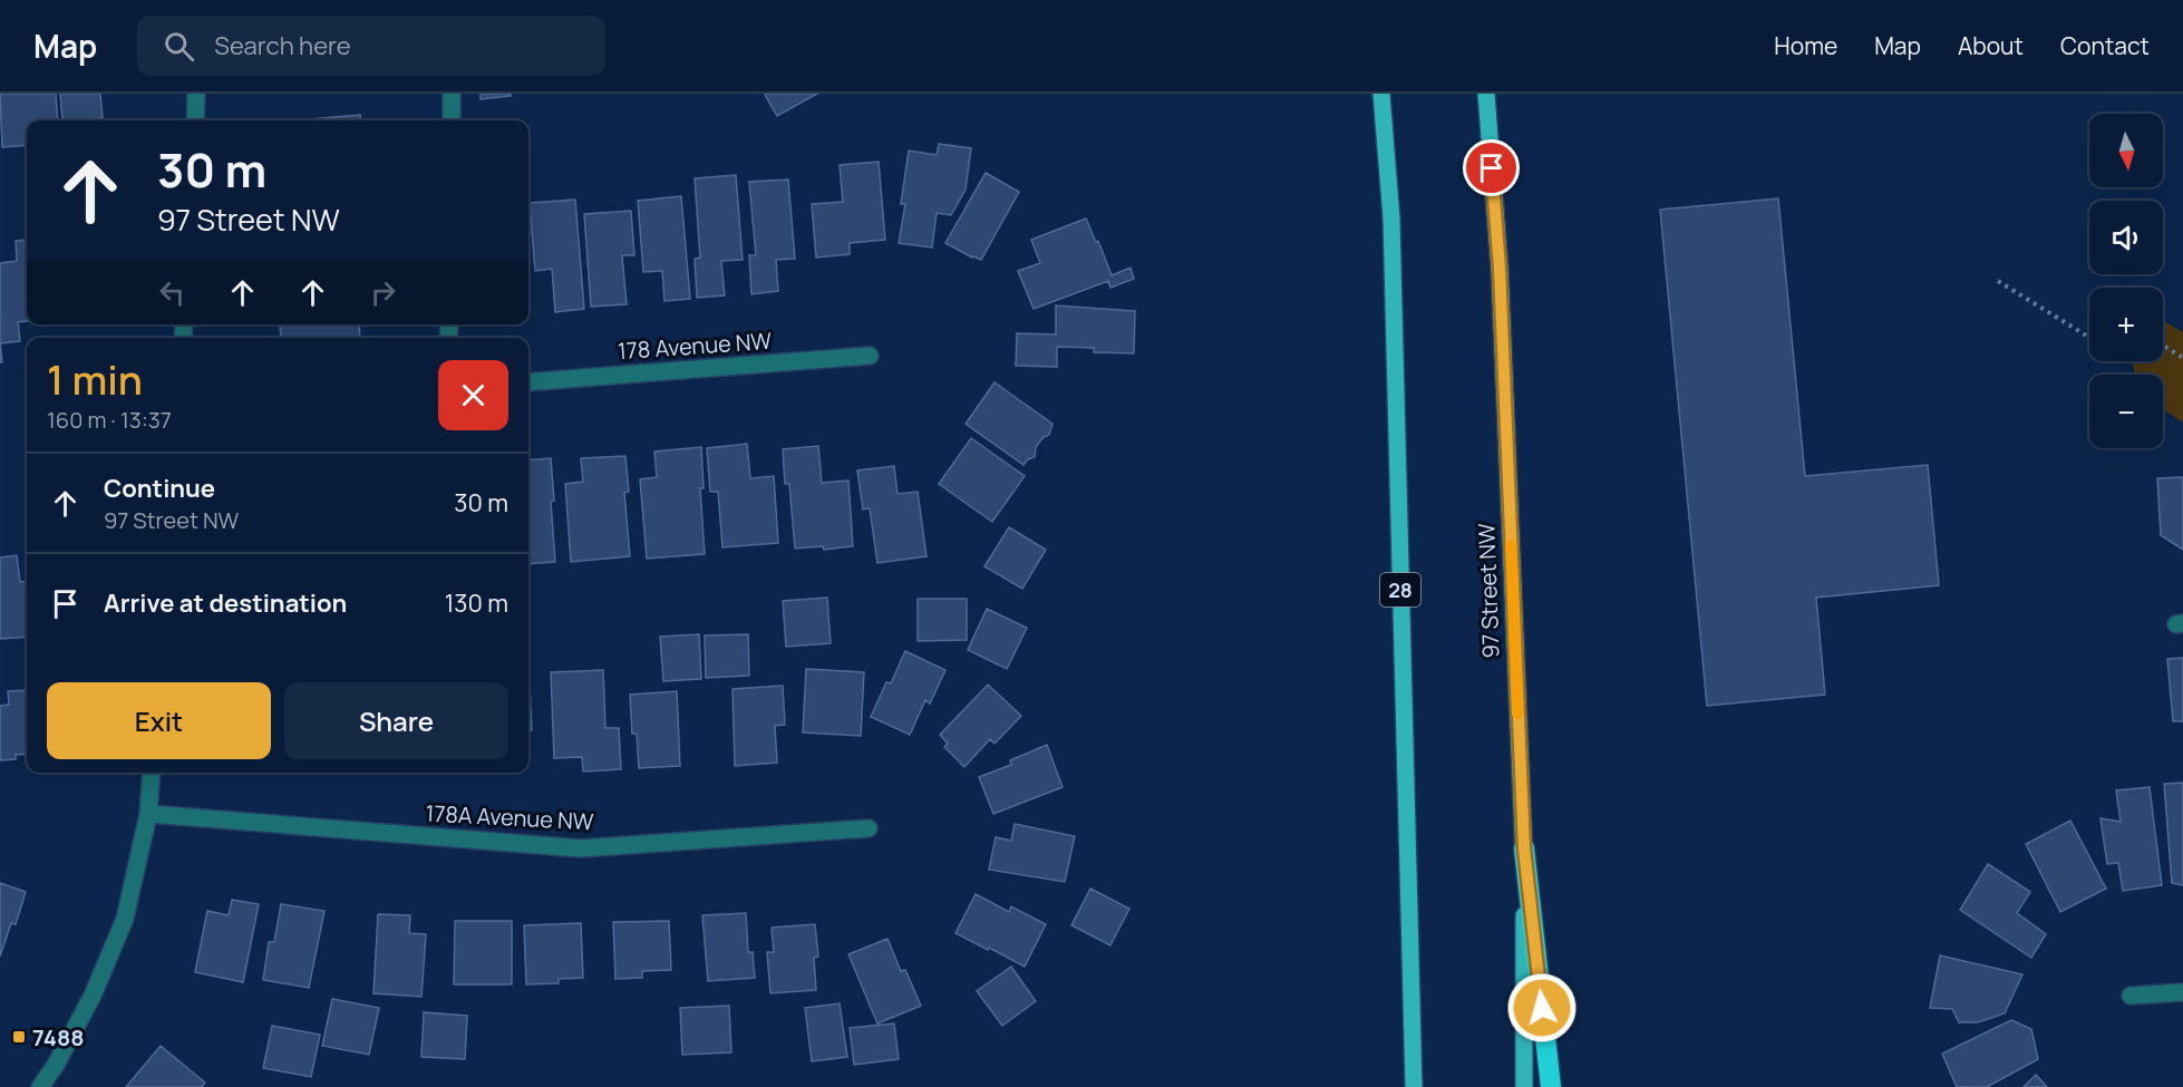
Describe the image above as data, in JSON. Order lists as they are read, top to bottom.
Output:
{
  "streets": {
    "main road": ["28", "97 Street NW"],
    "street": ["178 Avenue NW", "178A Avenue NW"]
  },
  "places": {
    "transit": ["7488"]
  },
  "north": "bottom",
  "page": {
    "header": "Map",
    "search": "Search here",
    "nav": [
      "Home",
      "Map",
      "About",
      "Contact"
    ],
    "map_buttons": ["+", "−"],
    "turn": ["30 m", "97 Street NW"],
    "heading": ["1 min", "160 m · 13:37"],
    "list": [
      {
        "name": "Continue",
        "note": "97 Street NW",
        "value": "30 m"
      },
      {
        "name": "Arrive at destination",
        "value": "130 m"
      }
    ],
    "buttons": ["Exit", "Share"]
  }
}
